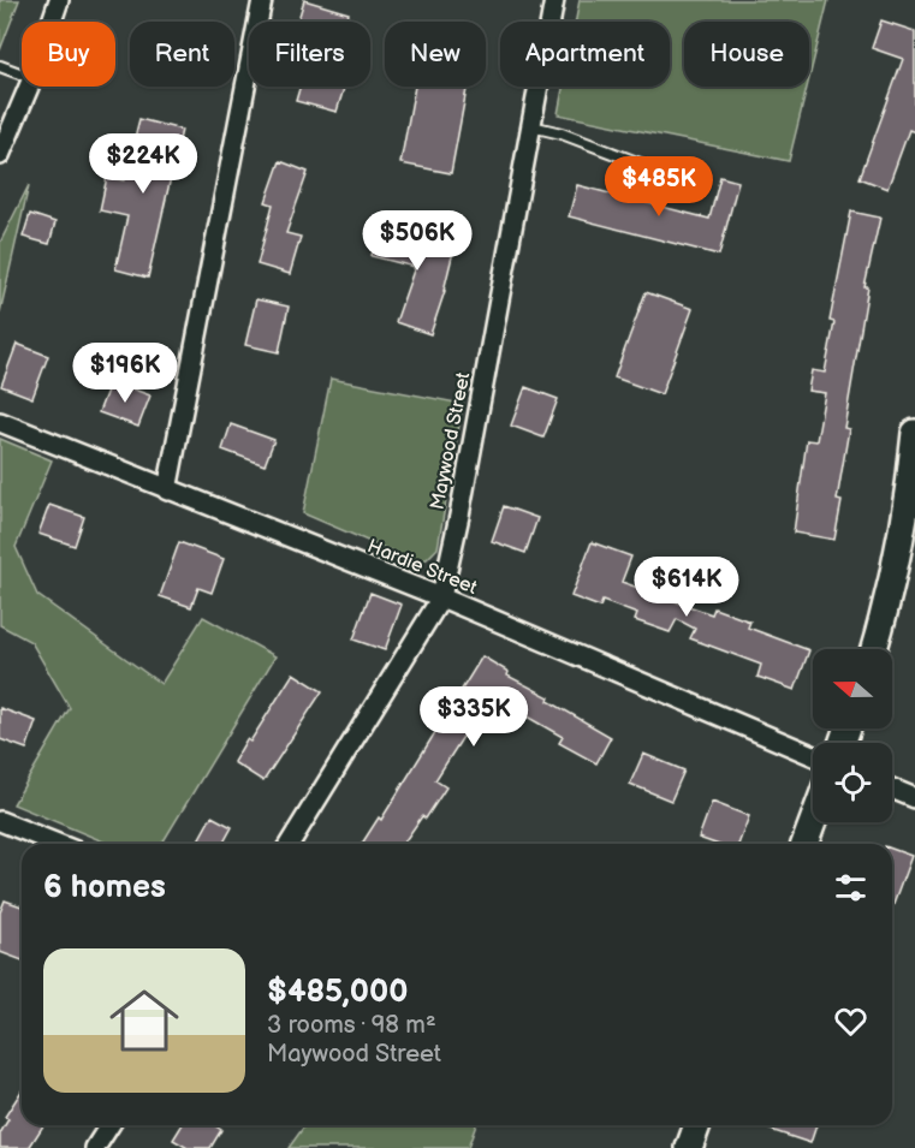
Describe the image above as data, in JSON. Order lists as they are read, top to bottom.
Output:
{
  "streets": {
    "street": ["Maywood Street", "Hardie Street"]
  },
  "crossings": [
    ["Maywood Street", "Hardie Street"]
  ],
  "north": "left",
  "page": {
    "chip": [
      "Buy",
      "Rent",
      "Filters",
      "New",
      "Apartment",
      "House"
    ],
    "price": [
      "$224K",
      "$485K",
      "$506K",
      "$196K",
      "$614K",
      "$335K"
    ],
    "heading": "6 homes",
    "list": [
      {
        "name": "$485,000",
        "note": "3 rooms · 98 m² · Maywood Street"
      }
    ]
  }
}
